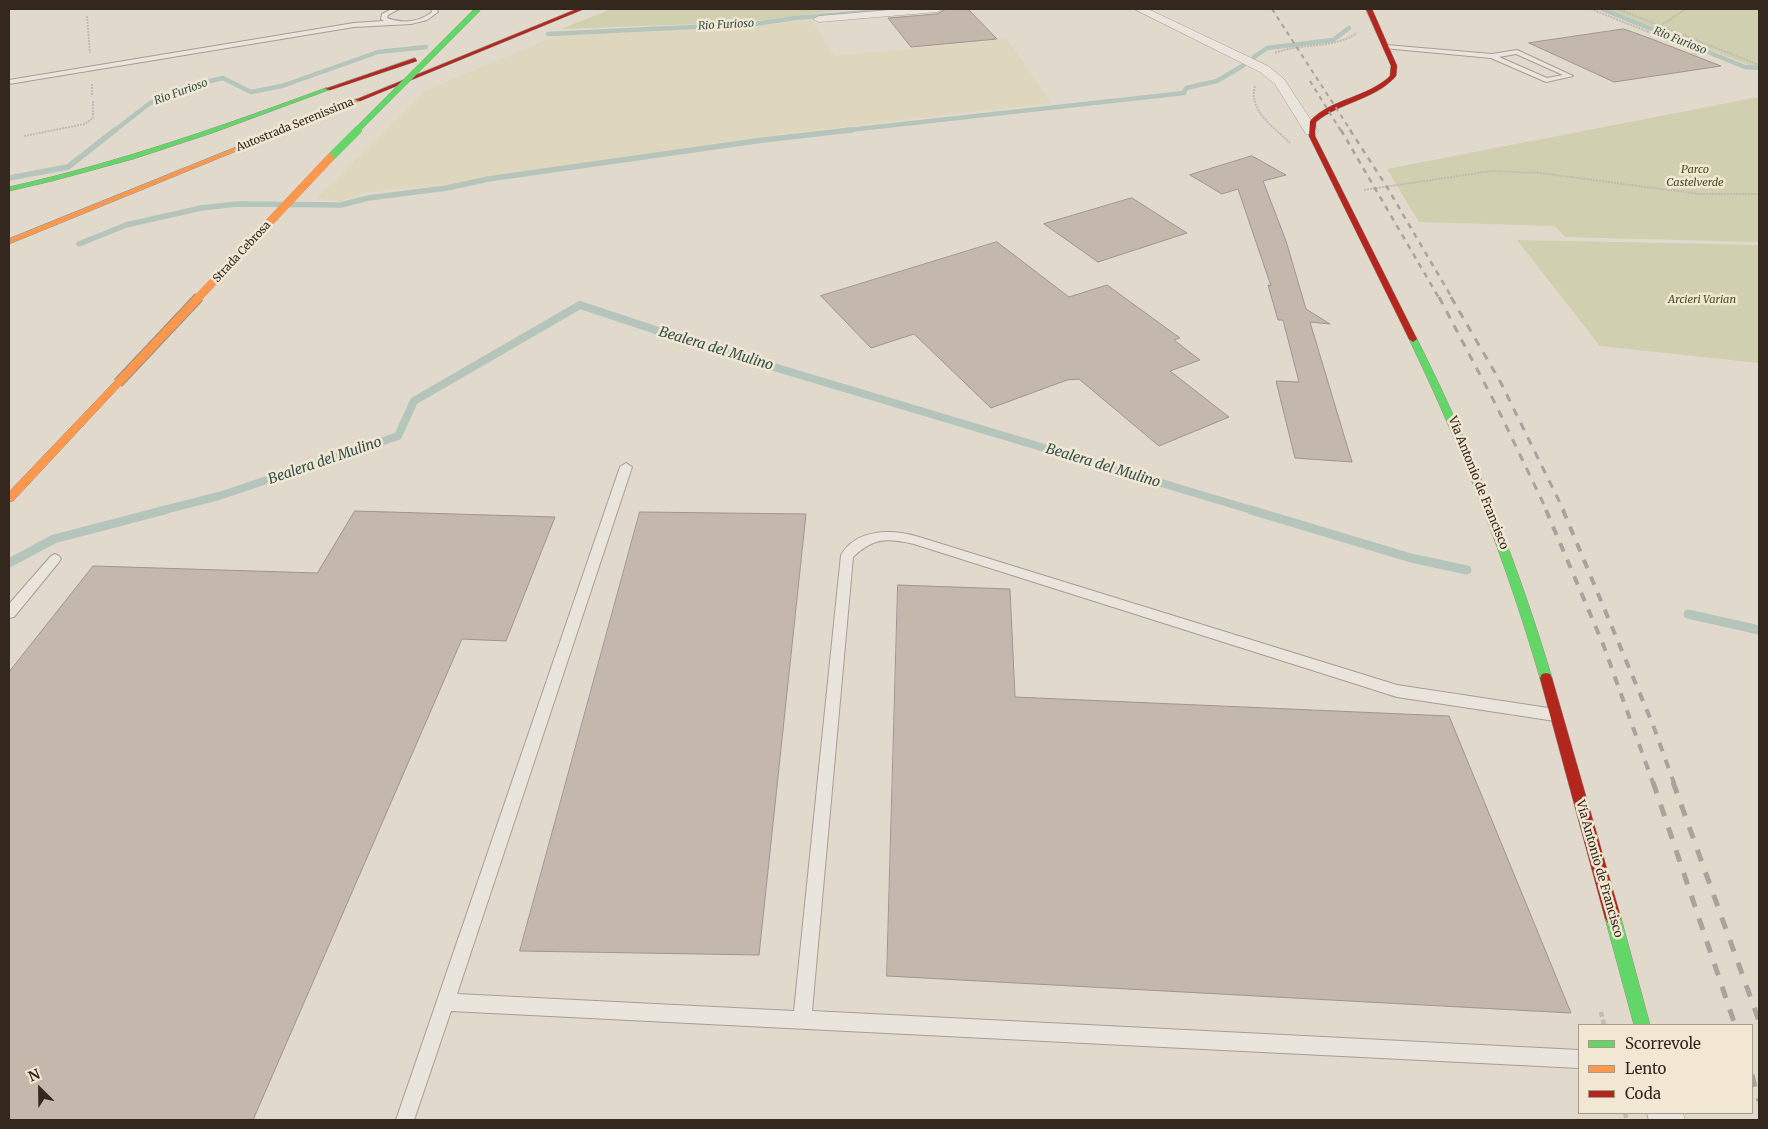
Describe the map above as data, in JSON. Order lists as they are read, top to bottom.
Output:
{
  "streets": {
    "main road": ["Autostrada Serenissima", "Strada Cebrosa", "Via Antonio de Francisco"]
  },
  "water": ["Rio Furioso", "Bealera del Mulino"],
  "parks": ["Parco Castelverde", "Arcieri Varian"],
  "legend": ["Scorrevole", "Lento", "Coda"],
  "north": "top left"
}
